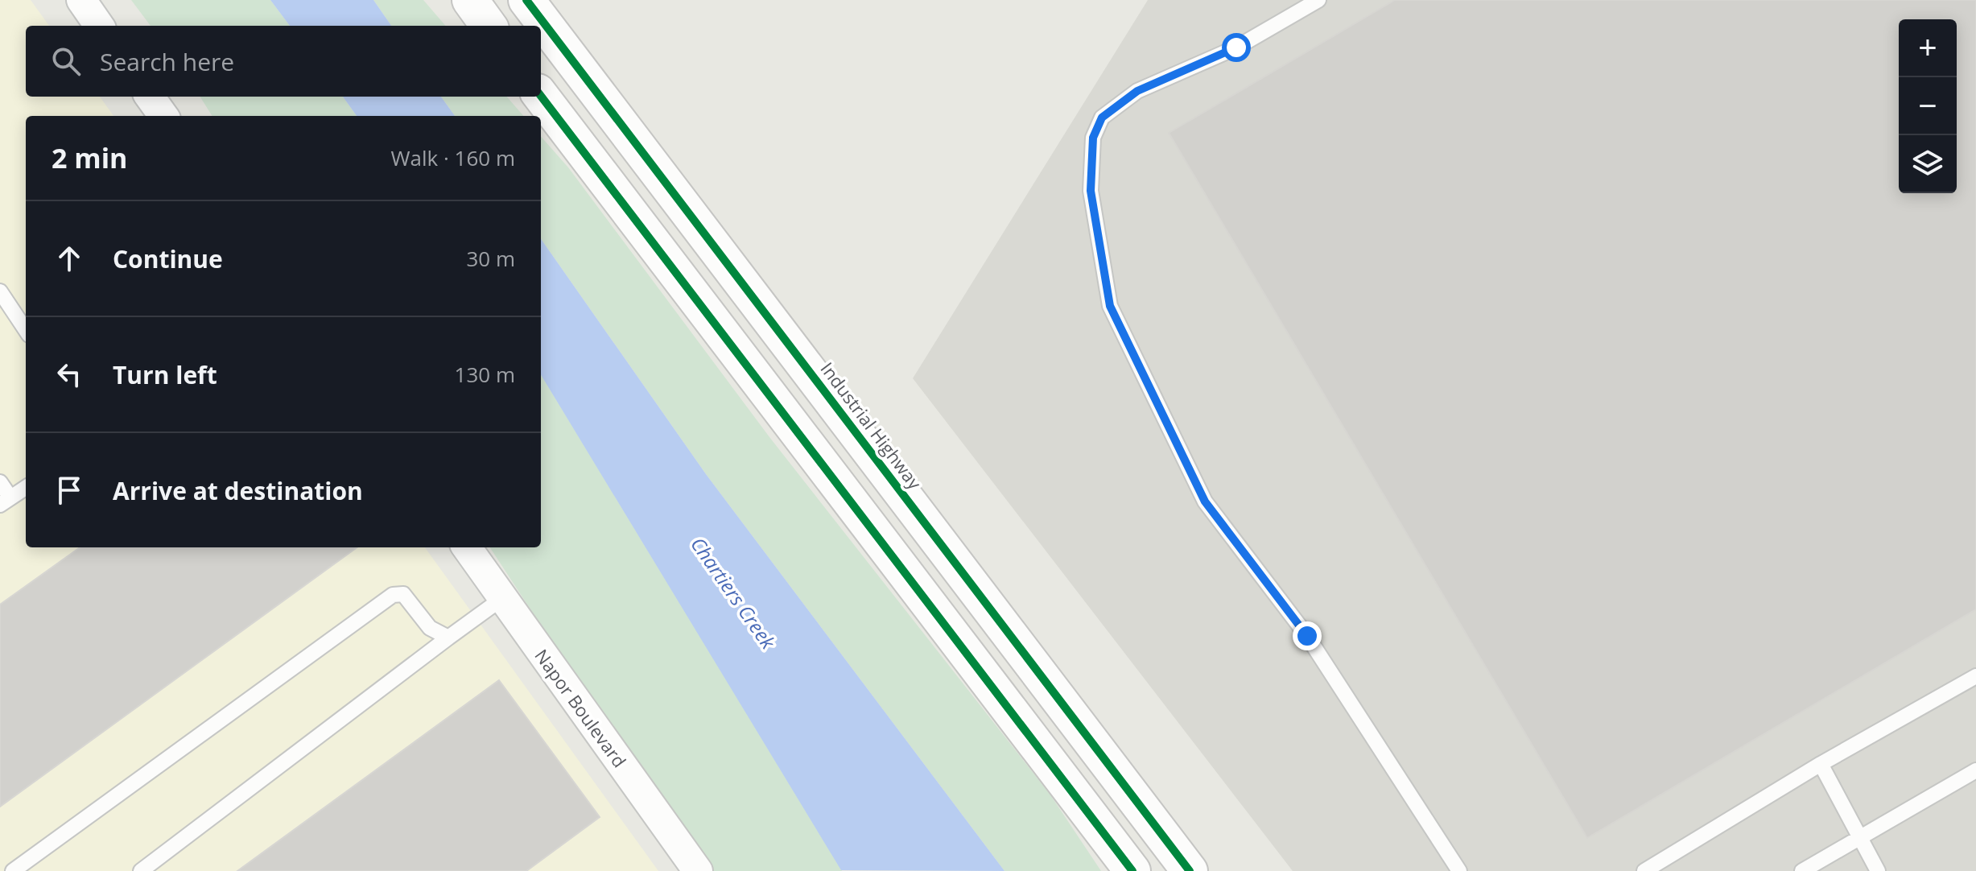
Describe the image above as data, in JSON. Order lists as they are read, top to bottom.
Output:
{
  "streets": {
    "street": ["Industrial Highway", "Napor Boulevard"]
  },
  "water": ["Chartiers Creek"],
  "page": {
    "map_buttons": ["+", "−"],
    "search": "Search here",
    "heading": ["2 min", "Walk · 160 m"],
    "list": [
      ["Continue", "30 m"],
      ["Turn left", "130 m"],
      "Arrive at destination"
    ]
  }
}
